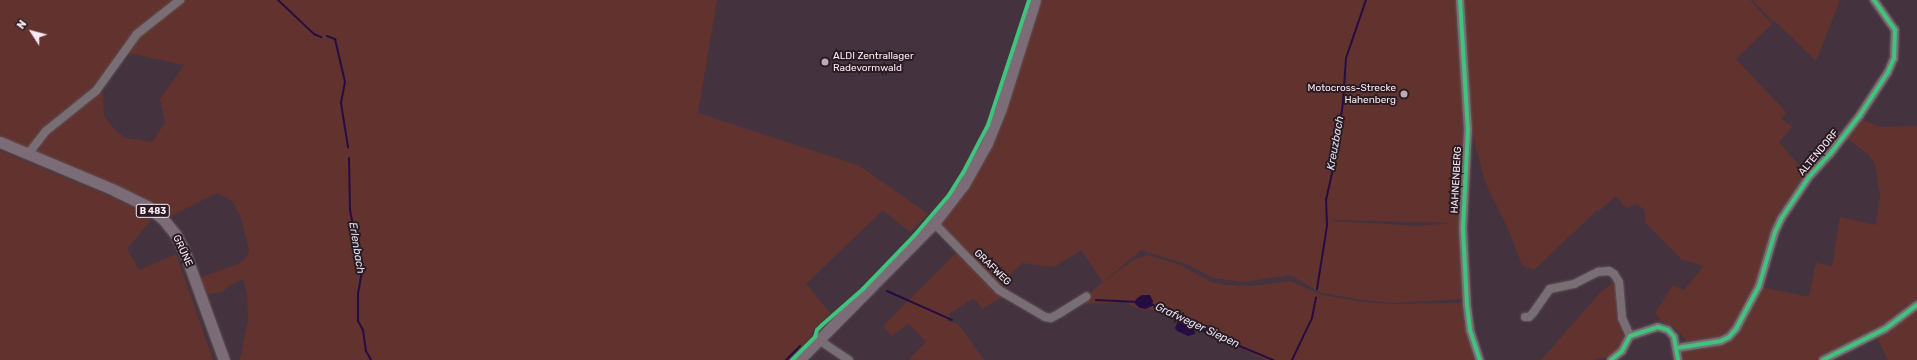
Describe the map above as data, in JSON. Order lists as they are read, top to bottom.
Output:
{
  "streets": {
    "main road": ["B 483", "GRÜNE"],
    "street": ["ALTENDORF", "HAHNENBERG", "GRAFWEG"]
  },
  "water": ["Kreuzbach", "Erlenbach", "Grafweger Siepen"],
  "places": ["ALDI Zentrallager Radevormwald", "Motocross-Strecke Hahenberg"],
  "north": "top left"
}
